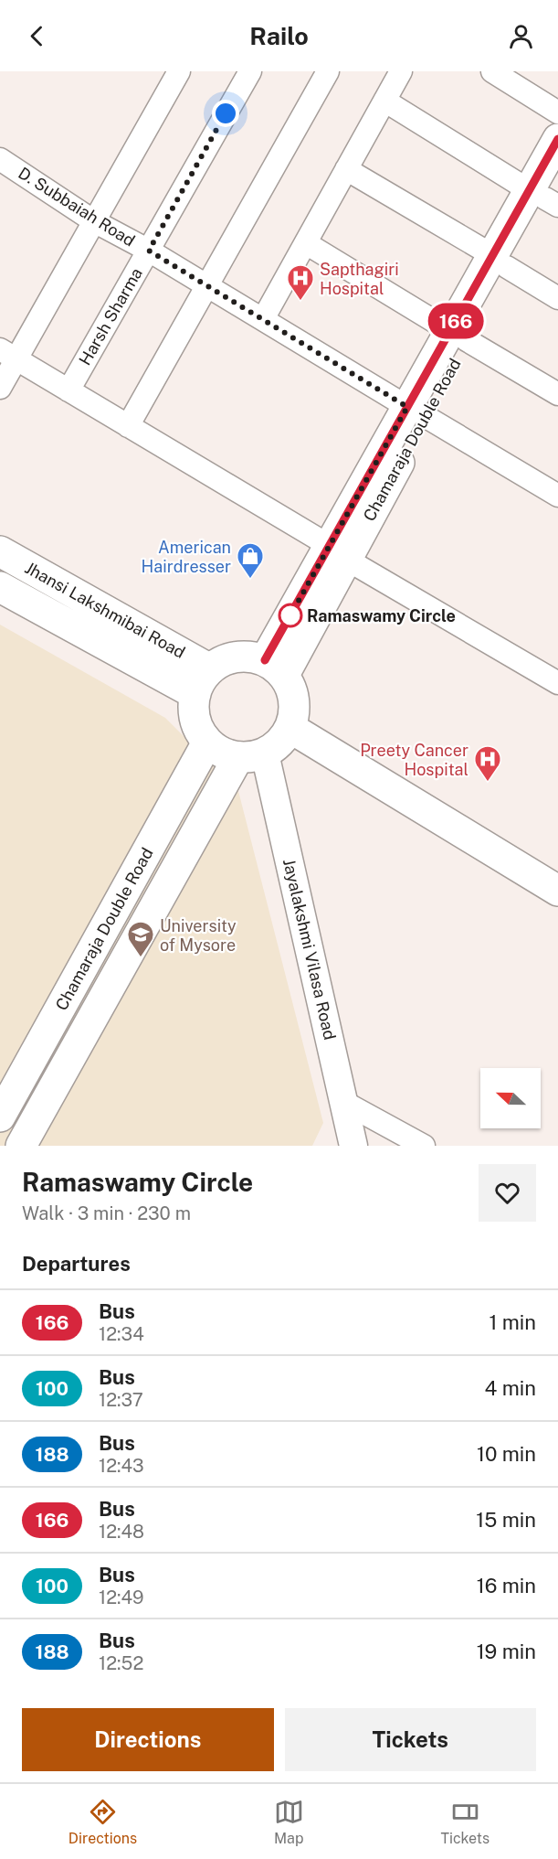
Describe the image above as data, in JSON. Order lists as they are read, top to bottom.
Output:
{
  "streets": {
    "main road": ["Chamaraja Double Road", "Jhansi Lakshmibai Road"],
    "street": ["D. Subbaiah Road", "Harsh Sharma", "Jayalakshmi Vilasa Road"]
  },
  "crossings": [
    ["D. Subbaiah Road", "Harsh Sharma"],
    ["D. Subbaiah Road", "Chamaraja Double Road"],
    ["Chamaraja Double Road", "Jhansi Lakshmibai Road"],
    ["Chamaraja Double Road", "Jayalakshmi Vilasa Road"],
    ["Jhansi Lakshmibai Road", "Jayalakshmi Vilasa Road"]
  ],
  "places": {
    "hospital": ["Sapthagiri Hospital", "Preety Cancer Hospital"],
    "shop": ["American Hairdresser"],
    "other": ["Ramaswamy Circle"],
    "school or university": ["University of Mysore"]
  },
  "lines": ["bus line 166"],
  "north": "left",
  "page": {
    "header": "Railo",
    "on_map": "166",
    "heading": [
      ["Ramaswamy Circle", "Walk · 3 min · 230 m"],
      "Departures"
    ],
    "list": [
      {
        "mark": "166",
        "name": "Bus",
        "note": "12:34",
        "value": "1 min"
      },
      {
        "mark": "100",
        "name": "Bus",
        "note": "12:37",
        "value": "4 min"
      },
      {
        "mark": "188",
        "name": "Bus",
        "note": "12:43",
        "value": "10 min"
      },
      {
        "mark": "166",
        "name": "Bus",
        "note": "12:48",
        "value": "15 min"
      },
      {
        "mark": "100",
        "name": "Bus",
        "note": "12:49",
        "value": "16 min"
      },
      {
        "mark": "188",
        "name": "Bus",
        "note": "12:52",
        "value": "19 min"
      }
    ],
    "buttons": ["Directions", "Tickets"],
    "tabs": ["Directions", "Map", "Tickets"]
  }
}
